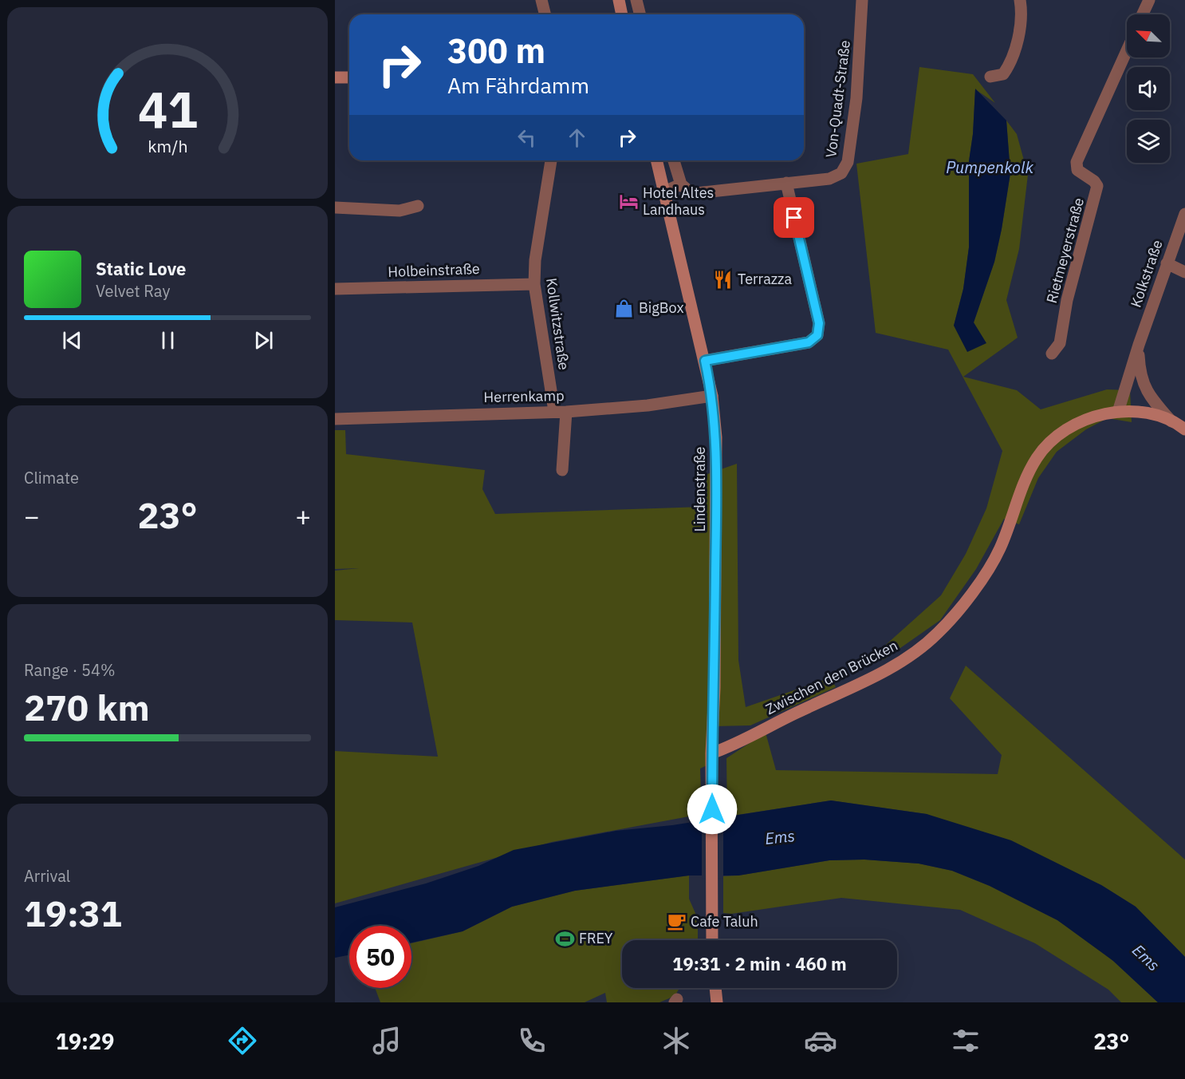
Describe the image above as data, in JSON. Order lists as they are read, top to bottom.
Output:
{
  "streets": {
    "main road": ["Lindenstraße", "Zwischen den Brücken"],
    "street": [
      "Von-Quadt-Straße",
      "Rietmeyerstraße",
      "Holbeinstraße",
      "Kolkstraße",
      "Kollwitzstraße",
      "Herrenkamp"
    ]
  },
  "crossings": [
    ["Holbeinstraße", "Kollwitzstraße"],
    ["Kolkstraße", "Zwischen den Brücken"],
    ["Kollwitzstraße", "Herrenkamp"],
    ["Herrenkamp", "Lindenstraße"],
    ["Lindenstraße", "Zwischen den Brücken"]
  ],
  "water": ["Pumpenkolk", "Ems"],
  "places": {
    "hotel": ["Hotel Altes Landhaus"],
    "restaurant": ["Terrazza"],
    "shop": ["BigBox"],
    "cafe": ["Cafe Taluh"],
    "sports": ["FREY"]
  },
  "north": "top left",
  "page": {
    "turn": ["300 m", "Am Fährdamm"],
    "song": ["Static Love", "Velvet Ray"],
    "tile": [
      "Climate",
      ["Range · 54%", "270 km"],
      ["Arrival", "19:31"]
    ],
    "heat": ["−", "23°", "+"],
    "limit": "50",
    "trip": "19:31 · 2 min · 460 m",
    "tabs": ["19:29", "23°"],
    "gauge": ["41", "km/h"]
  }
}
